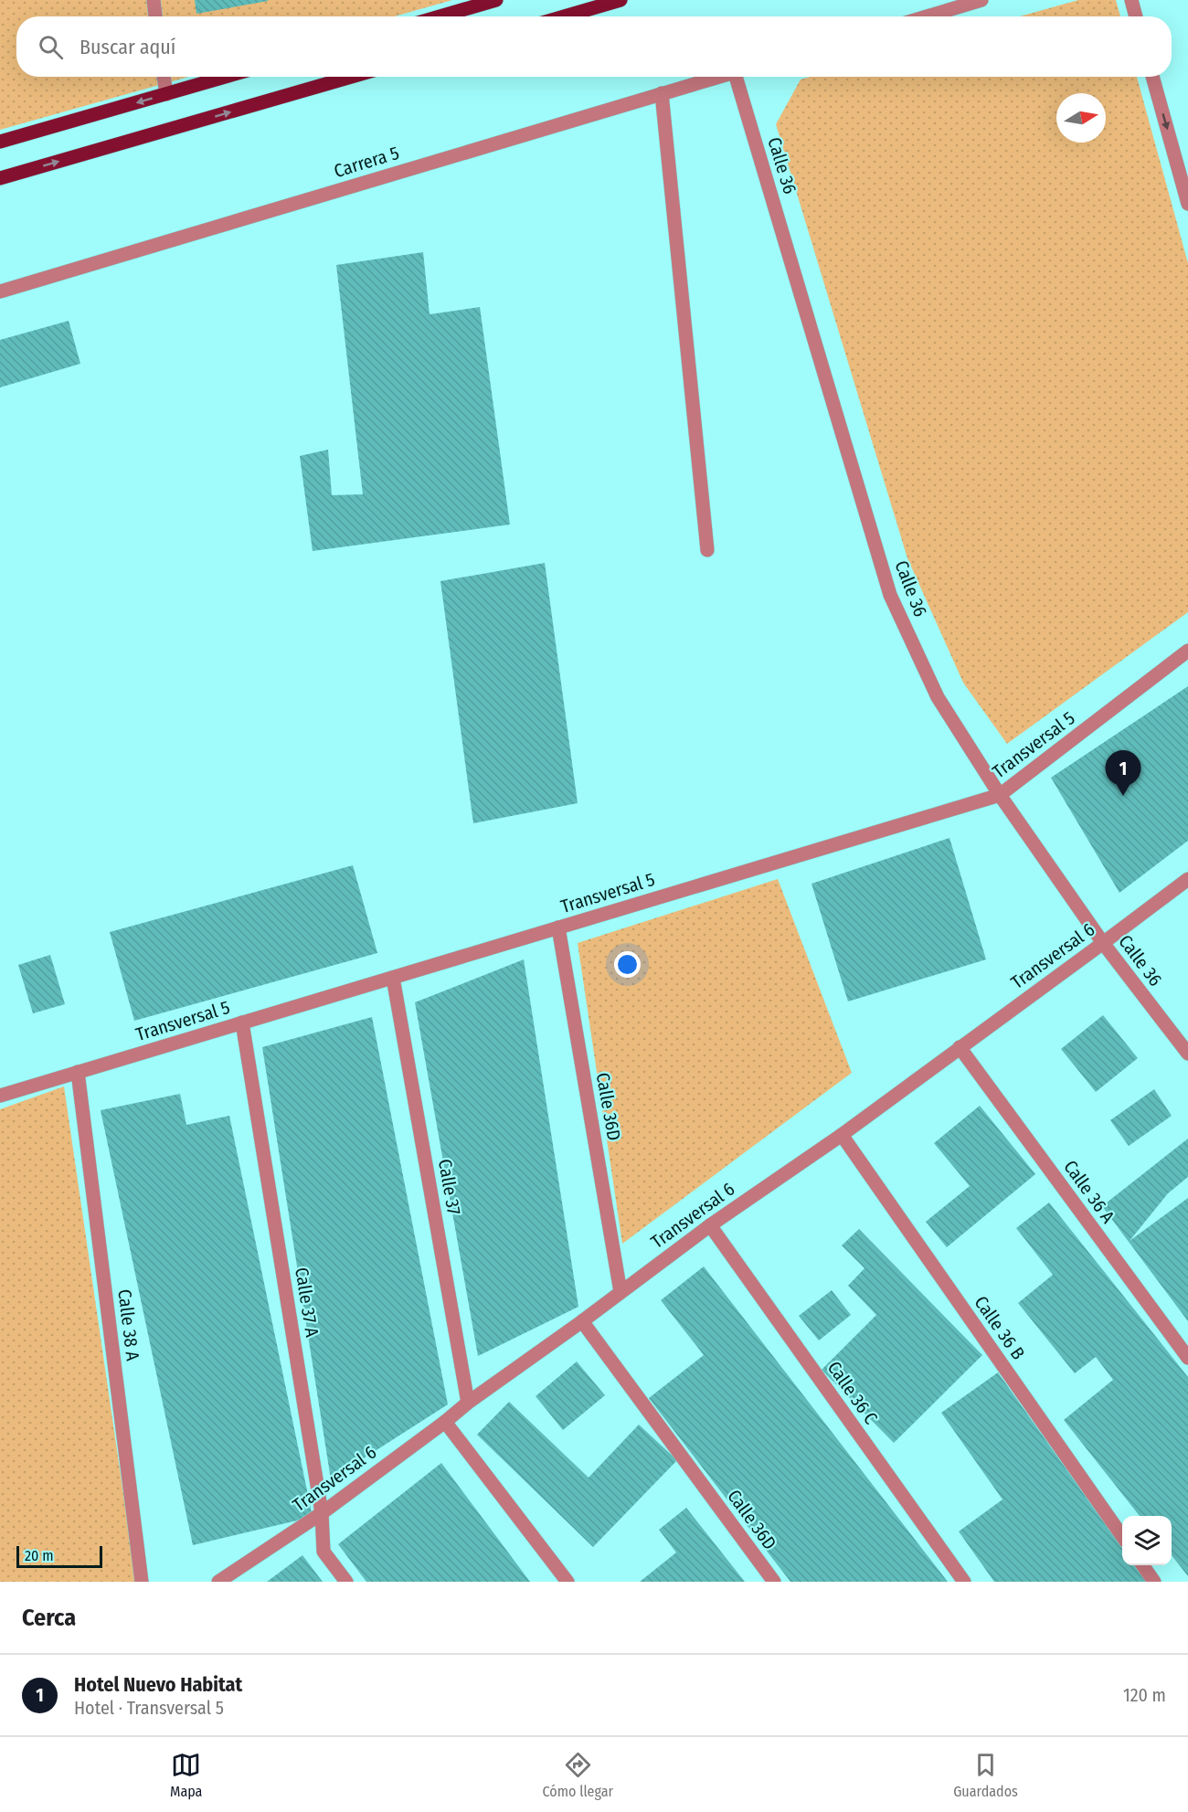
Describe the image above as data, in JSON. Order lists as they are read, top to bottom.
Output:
{
  "streets": {
    "street": [
      "Carrera 5",
      "Calle 36",
      "Transversal 5",
      "Transversal 6",
      "Calle 36D",
      "Calle 37",
      "Calle 36 A",
      "Calle 37 A",
      "Calle 38 A",
      "Calle 36 B",
      "Calle 36 C"
    ]
  },
  "crossings": [
    ["Calle 36", "Transversal 5"],
    ["Calle 36", "Transversal 6"],
    ["Transversal 5", "Calle 36D"],
    ["Transversal 5", "Calle 37"],
    ["Transversal 5", "Calle 37 A"],
    ["Transversal 5", "Calle 38 A"],
    ["Transversal 6", "Calle 36D"],
    ["Transversal 6", "Calle 37"],
    ["Transversal 6", "Calle 36 A"],
    ["Transversal 6", "Calle 37 A"],
    ["Transversal 6", "Calle 36 B"],
    ["Transversal 6", "Calle 36 C"]
  ],
  "scale_bar": "20 m",
  "north": "right",
  "page": {
    "search": "Buscar aquí",
    "pins": "1",
    "scale": "20 m",
    "heading": "Cerca",
    "list": [
      {
        "mark": "1",
        "name": "Hotel Nuevo Habitat",
        "note": "Hotel · Transversal 5",
        "value": "120 m"
      }
    ],
    "nav": ["Mapa", "Cómo llegar", "Guardados"]
  }
}
